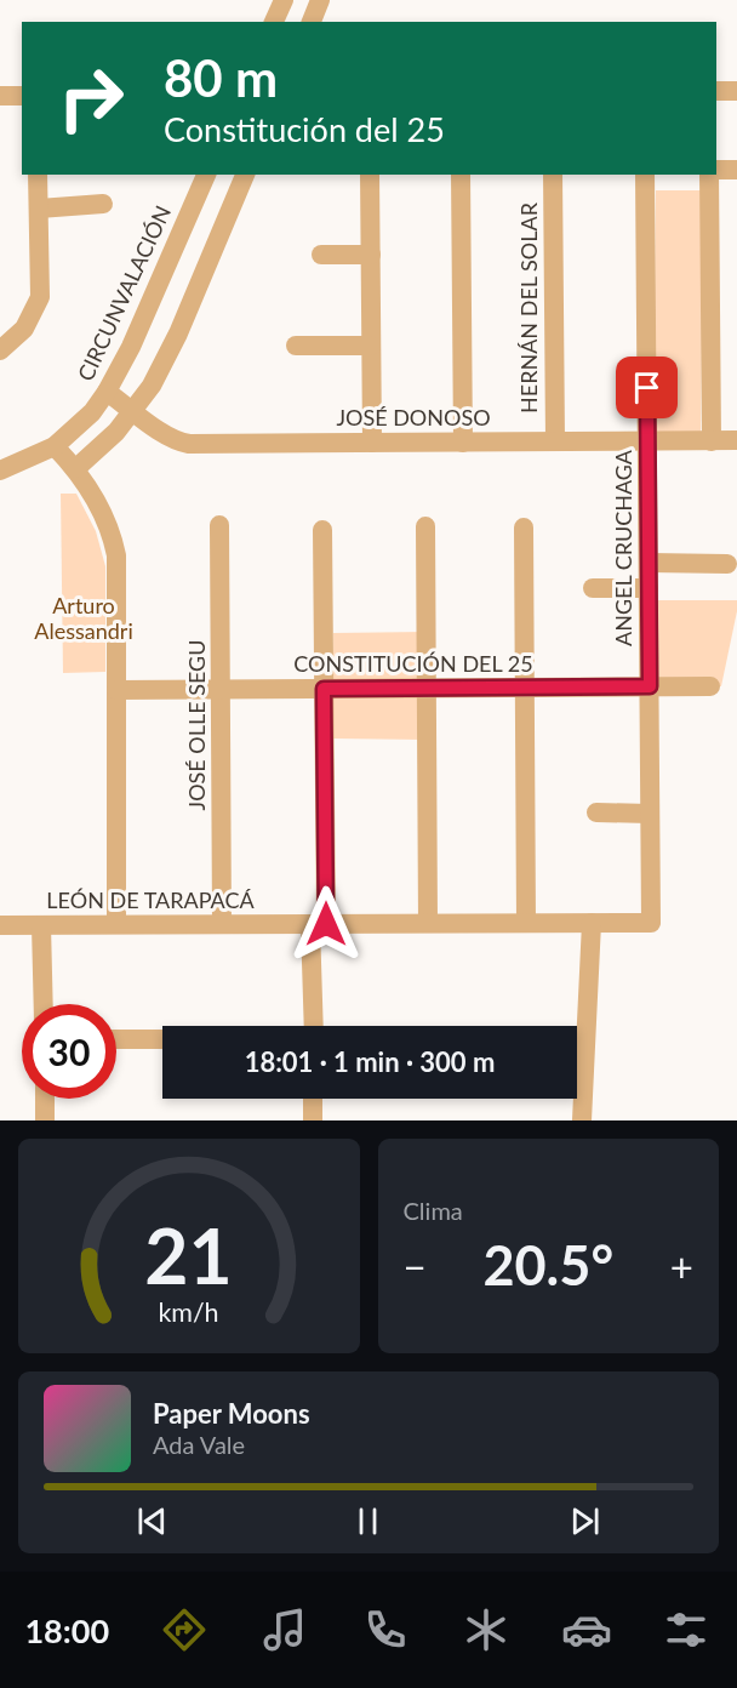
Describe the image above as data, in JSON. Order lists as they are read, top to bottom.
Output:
{
  "streets": {
    "street": [
      "CIRCUNVALACIÓN",
      "HERNÁN DEL SOLAR",
      "JOSÉ DONOSO",
      "ANGEL CRUCHAGA",
      "CONSTITUCIÓN DEL 25",
      "JOSÉ OLLE SEGU",
      "LEÓN DE TARAPACÁ"
    ]
  },
  "crossings": [
    ["CIRCUNVALACIÓN", "JOSÉ DONOSO"],
    ["HERNÁN DEL SOLAR", "JOSÉ DONOSO"],
    ["JOSÉ DONOSO", "ANGEL CRUCHAGA"],
    ["ANGEL CRUCHAGA", "CONSTITUCIÓN DEL 25"],
    ["ANGEL CRUCHAGA", "LEÓN DE TARAPACÁ"],
    ["CONSTITUCIÓN DEL 25", "JOSÉ OLLE SEGU"],
    ["JOSÉ OLLE SEGU", "LEÓN DE TARAPACÁ"]
  ],
  "parks": ["Arturo Alessandri"],
  "page": {
    "turn": ["80 m", "Constitución del 25"],
    "limit": "30",
    "trip": "18:01 · 1 min · 300 m",
    "tile": "Clima",
    "heat": ["−", "20.5°", "+"],
    "song": ["Paper Moons", "Ada Vale"],
    "tabs": "18:00",
    "gauge": ["21", "km/h"]
  }
}
